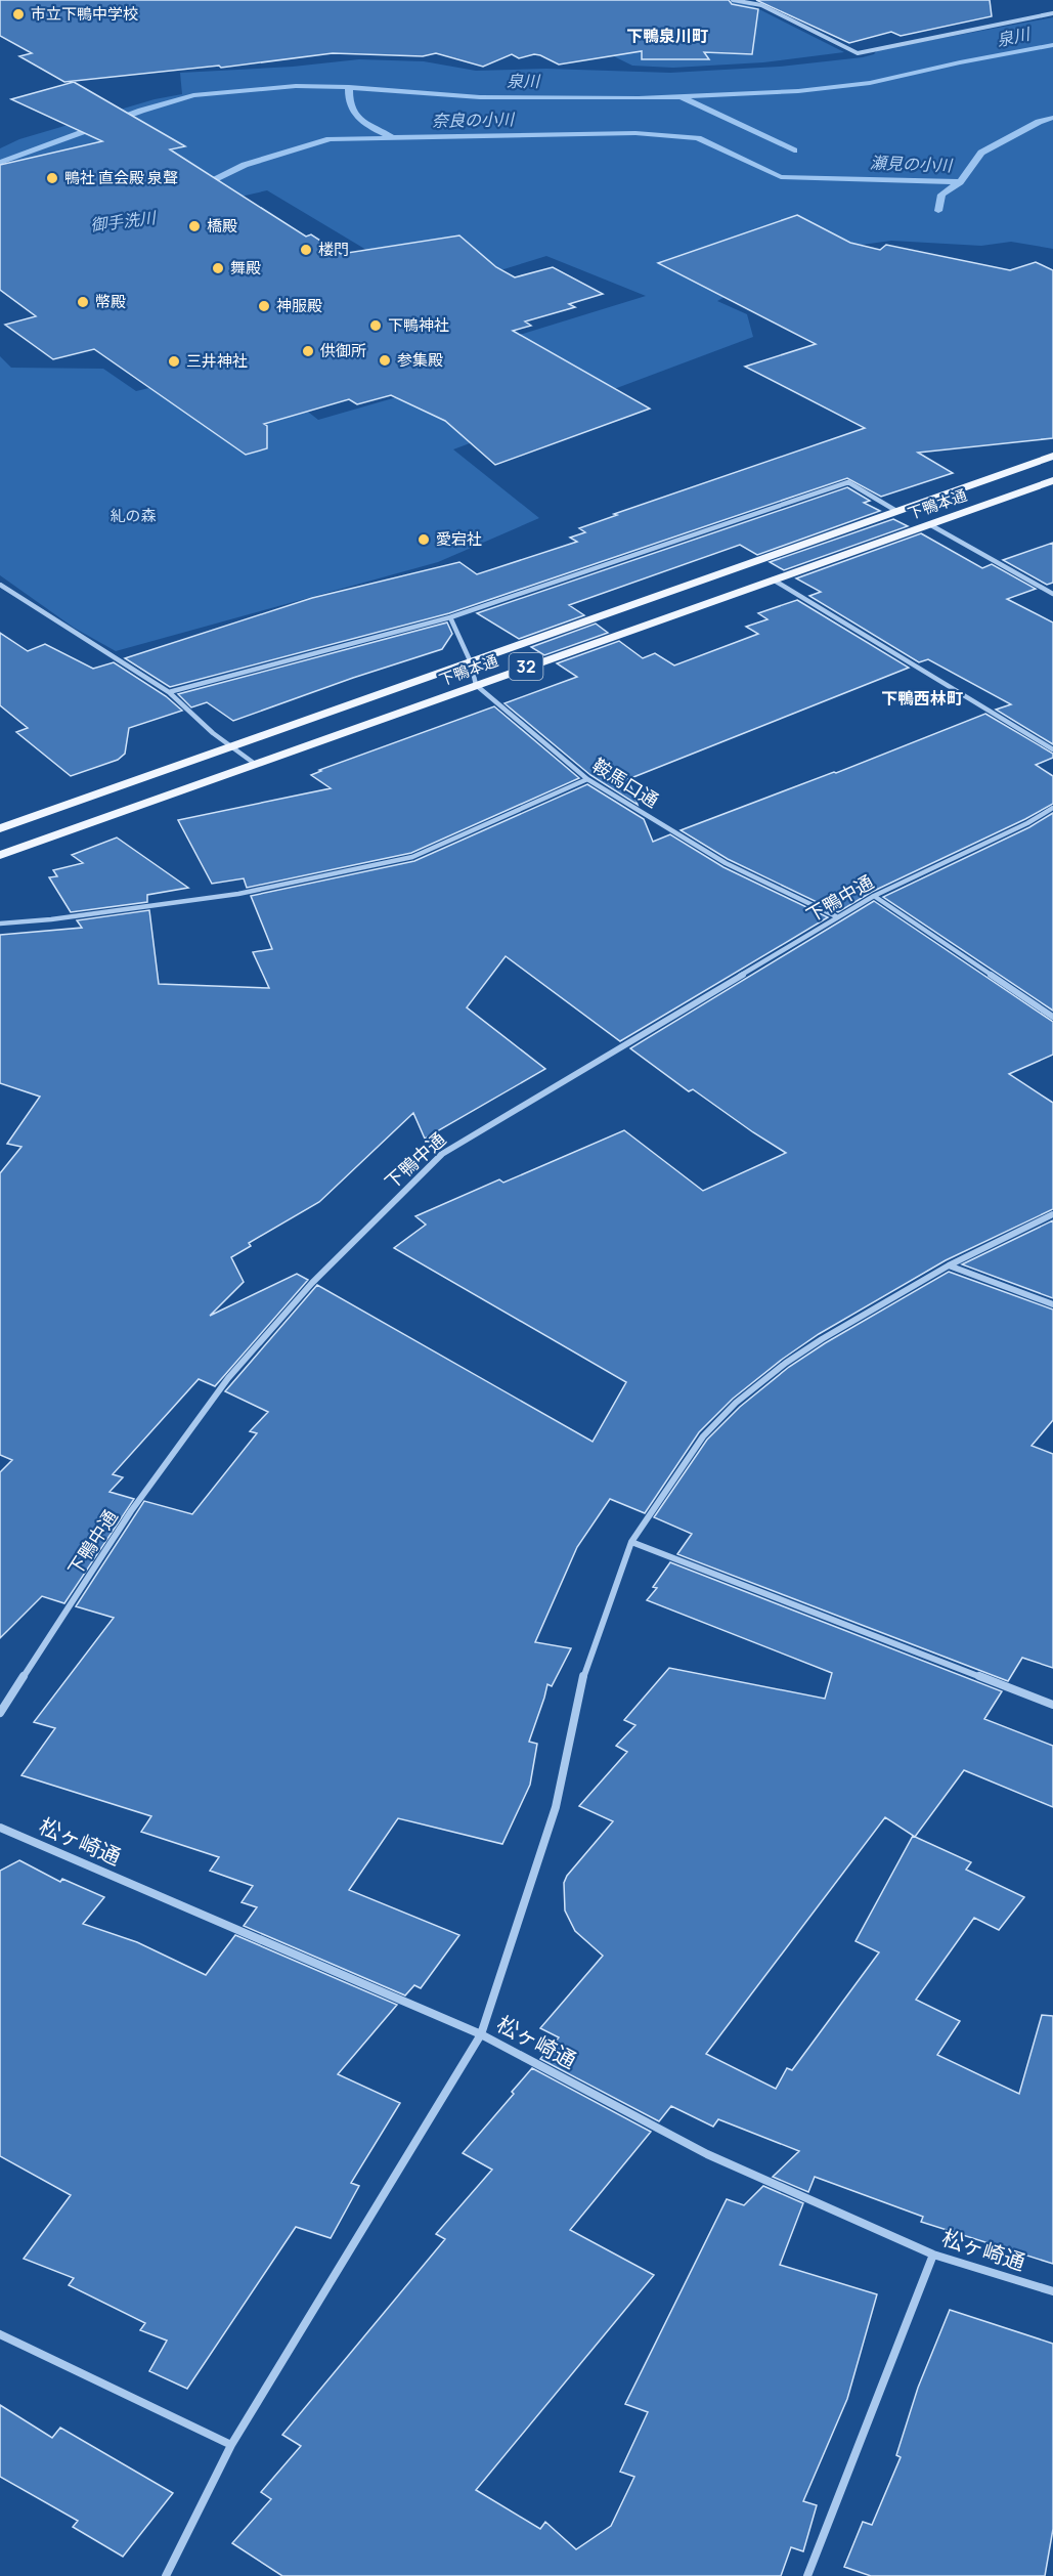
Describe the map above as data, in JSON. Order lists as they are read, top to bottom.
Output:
{
  "streets": {
    "main road": ["下鴨本通", "32"],
    "street": ["鞍馬口通", "下鴨中通", "松ヶ崎通"]
  },
  "crossings": [
    ["下鴨本通", "鞍馬口通"],
    ["鞍馬口通", "下鴨中通"]
  ],
  "districts": ["下鴨泉川町", "下鴨西林町"],
  "water": [
    "泉川",
    "奈良の小川",
    "瀬見の小川",
    "御手洗川"
  ],
  "parks": ["糺の森"],
  "places": [
    "市立下鴨中学校",
    "鴨社 直会殿 泉聲",
    "橋殿",
    "楼門",
    "舞殿",
    "幣殿",
    "神服殿",
    "下鴨神社",
    "供御所",
    "参集殿",
    "三井神社",
    "愛宕社"
  ]
}
